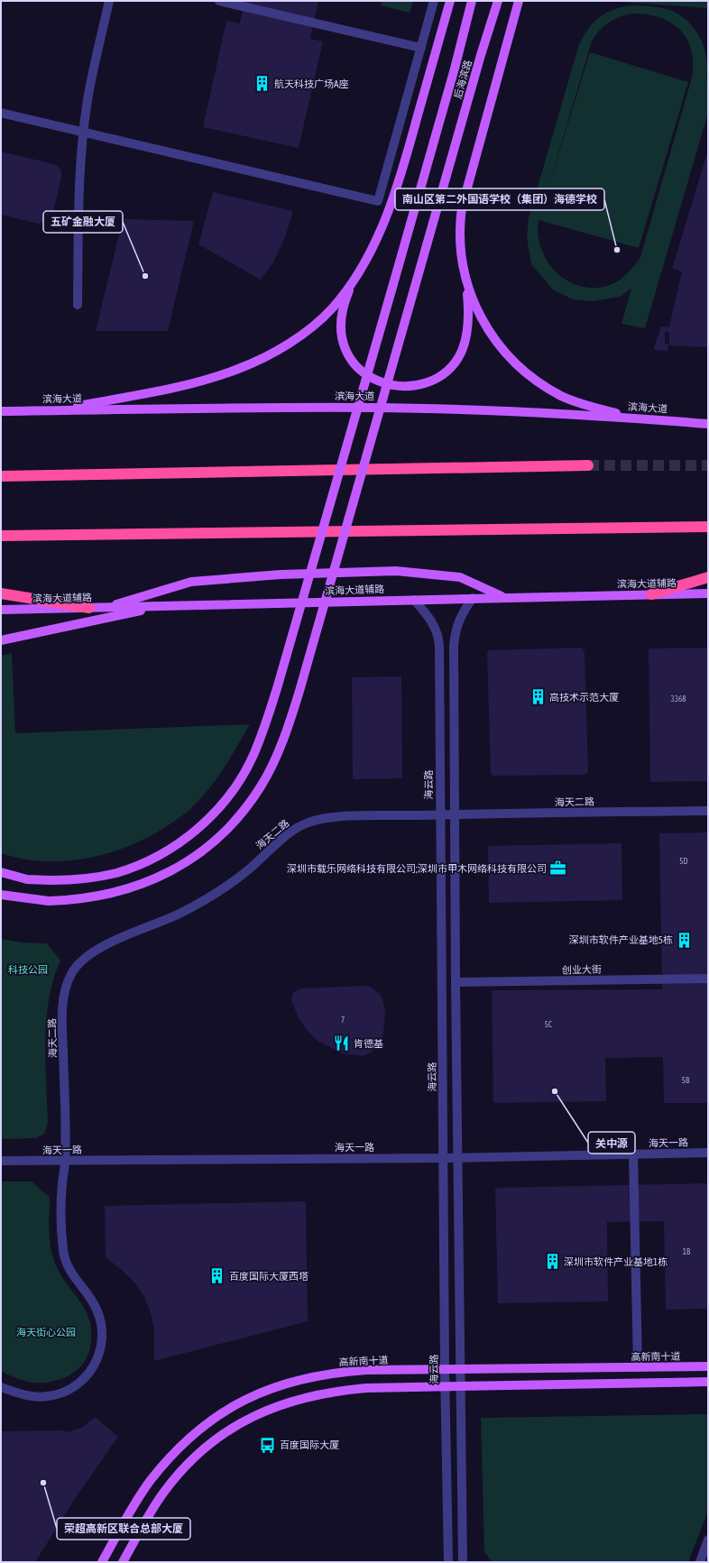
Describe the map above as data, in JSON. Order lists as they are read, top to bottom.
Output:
{
  "streets": {
    "main road": [
      "后海滨路",
      "滨海大道",
      "滨海大道辅路",
      "高新南十道"
    ],
    "street": [
      "海云路",
      "海天二路",
      "创业大街",
      "海天一路"
    ]
  },
  "crossings": [
    ["滨海大道辅路", "海云路"],
    ["海云路", "海天二路"],
    ["海云路", "海天一路"],
    ["海云路", "高新南十道"],
    ["海天二路", "海天一路"]
  ],
  "parks": ["科技公园", "海天街心公园"],
  "places": {
    "building": [
      "航天科技广场A座",
      "高技术示范大厦",
      "深圳市软件产业基地5栋",
      "深圳市软件产业基地1栋",
      "百度国际大厦西塔"
    ],
    "other": [
      "南山区第二外国语学校（集团）海德学校",
      "五矿金融大厦",
      "关中源",
      "荣超高新区联合总部大厦"
    ],
    "office": ["深圳市载乐网络科技有限公司;深圳市甲木网络科技有限公司"],
    "restaurant": ["肯德基"],
    "bus stop": ["百度国际大厦"]
  },
  "house_numbers": [
    "3368",
    "5D",
    "7",
    "5C",
    "5B",
    "1B"
  ]
}
